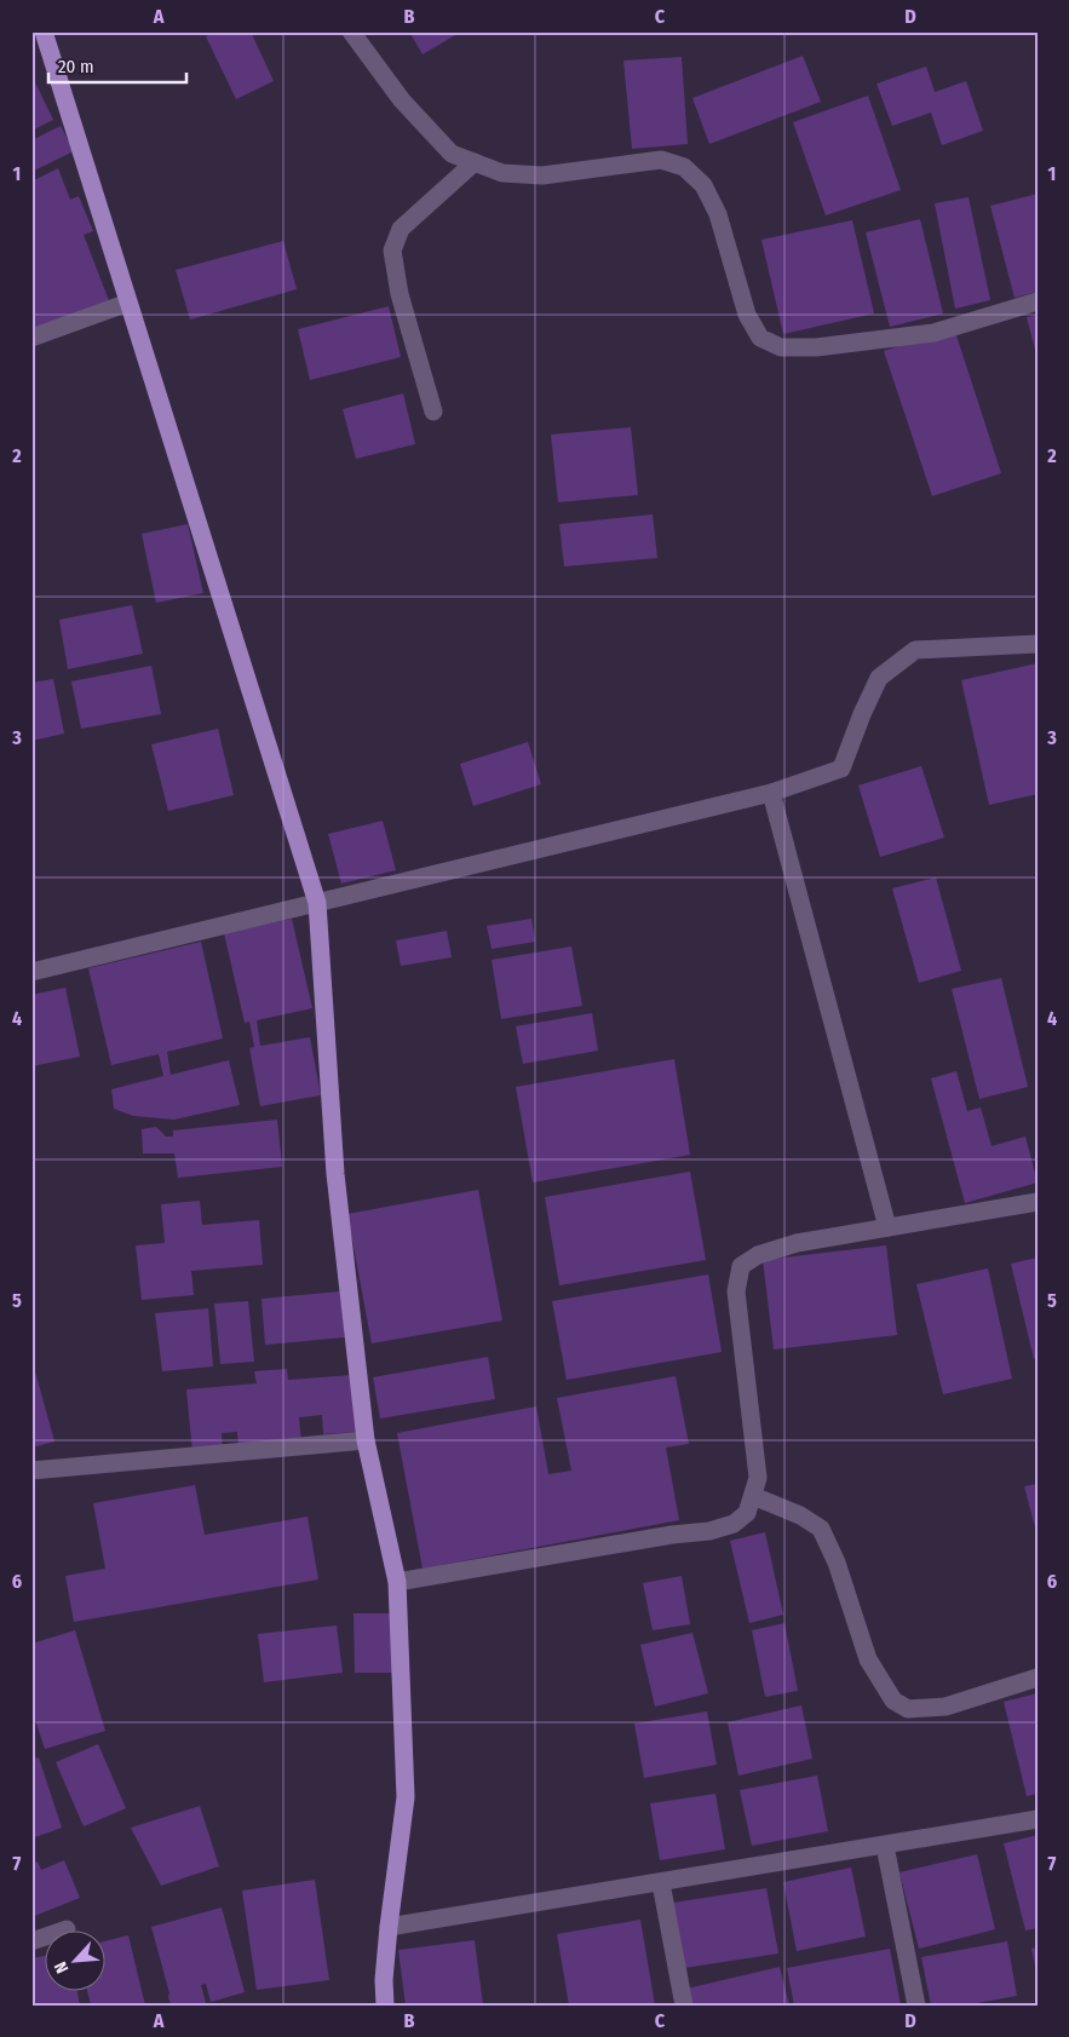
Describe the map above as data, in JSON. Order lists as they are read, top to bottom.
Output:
{
  "scale_bar": "20 m",
  "north": "bottom left",
  "grid": {
    "columns": [
      "A",
      "B",
      "C",
      "D"
    ],
    "rows": [
      "1",
      "2",
      "3",
      "4",
      "5",
      "6",
      "7"
    ]
  }
}
